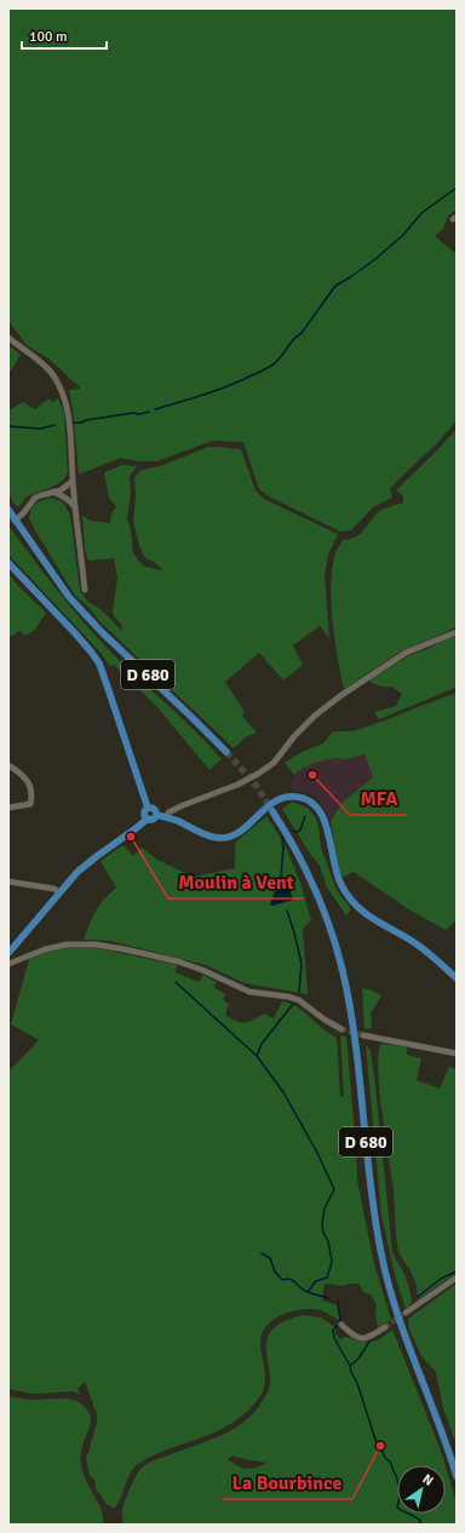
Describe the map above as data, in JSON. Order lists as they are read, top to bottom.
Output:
{
  "streets": {
    "main road": ["D 680"]
  },
  "places": ["MFA", "Moulin à Vent", "La Bourbince"],
  "scale_bar": "100 m",
  "north": "top right"
}
